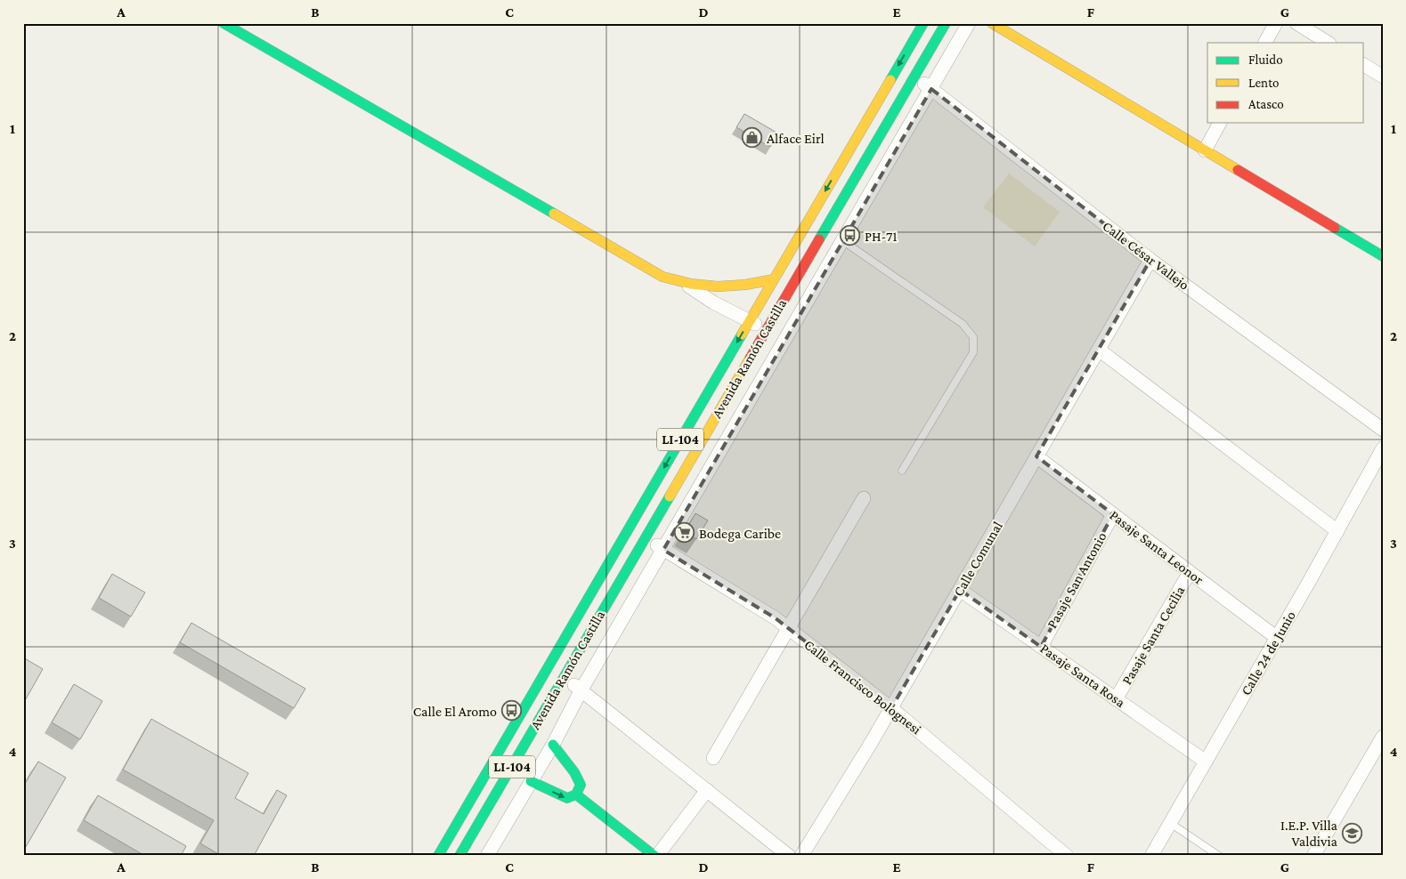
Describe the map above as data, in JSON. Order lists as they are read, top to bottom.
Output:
{
  "streets": {
    "main road": ["Avenida Ramón Castilla", "LI-104"],
    "street": [
      "Calle César Vallejo",
      "Pasaje Santa Leonor",
      "Calle Comunal",
      "Pasaje San Antonio",
      "Pasaje Santa Cecilia",
      "Calle 24 de Junio",
      "Pasaje Santa Rosa",
      "Calle Francisco Bolognesi"
    ]
  },
  "crossings": [
    ["Calle César Vallejo", "Avenida Ramón Castilla"],
    ["Calle César Vallejo", "Calle Comunal"],
    ["Avenida Ramón Castilla", "Calle Francisco Bolognesi"],
    ["Pasaje Santa Leonor", "Calle Comunal"],
    ["Pasaje Santa Leonor", "Pasaje San Antonio"],
    ["Pasaje Santa Leonor", "Pasaje Santa Cecilia"],
    ["Pasaje Santa Leonor", "Calle 24 de Junio"],
    ["Calle Comunal", "Pasaje Santa Rosa"],
    ["Calle Comunal", "Calle Francisco Bolognesi"],
    ["Pasaje San Antonio", "Pasaje Santa Rosa"],
    ["Pasaje Santa Cecilia", "Pasaje Santa Rosa"],
    ["Calle 24 de Junio", "Pasaje Santa Rosa"]
  ],
  "places": {
    "shop": ["Alface Eirl"],
    "bus stop": ["PH-71", "Calle El Aromo"],
    "supermarket": ["Bodega Caribe"],
    "school or university": ["I.E.P. Villa Valdivia"]
  },
  "legend": ["Fluido", "Lento", "Atasco"],
  "grid": {
    "columns": [
      "A",
      "B",
      "C",
      "D",
      "E",
      "F",
      "G"
    ],
    "rows": [
      "1",
      "2",
      "3",
      "4"
    ]
  }
}
